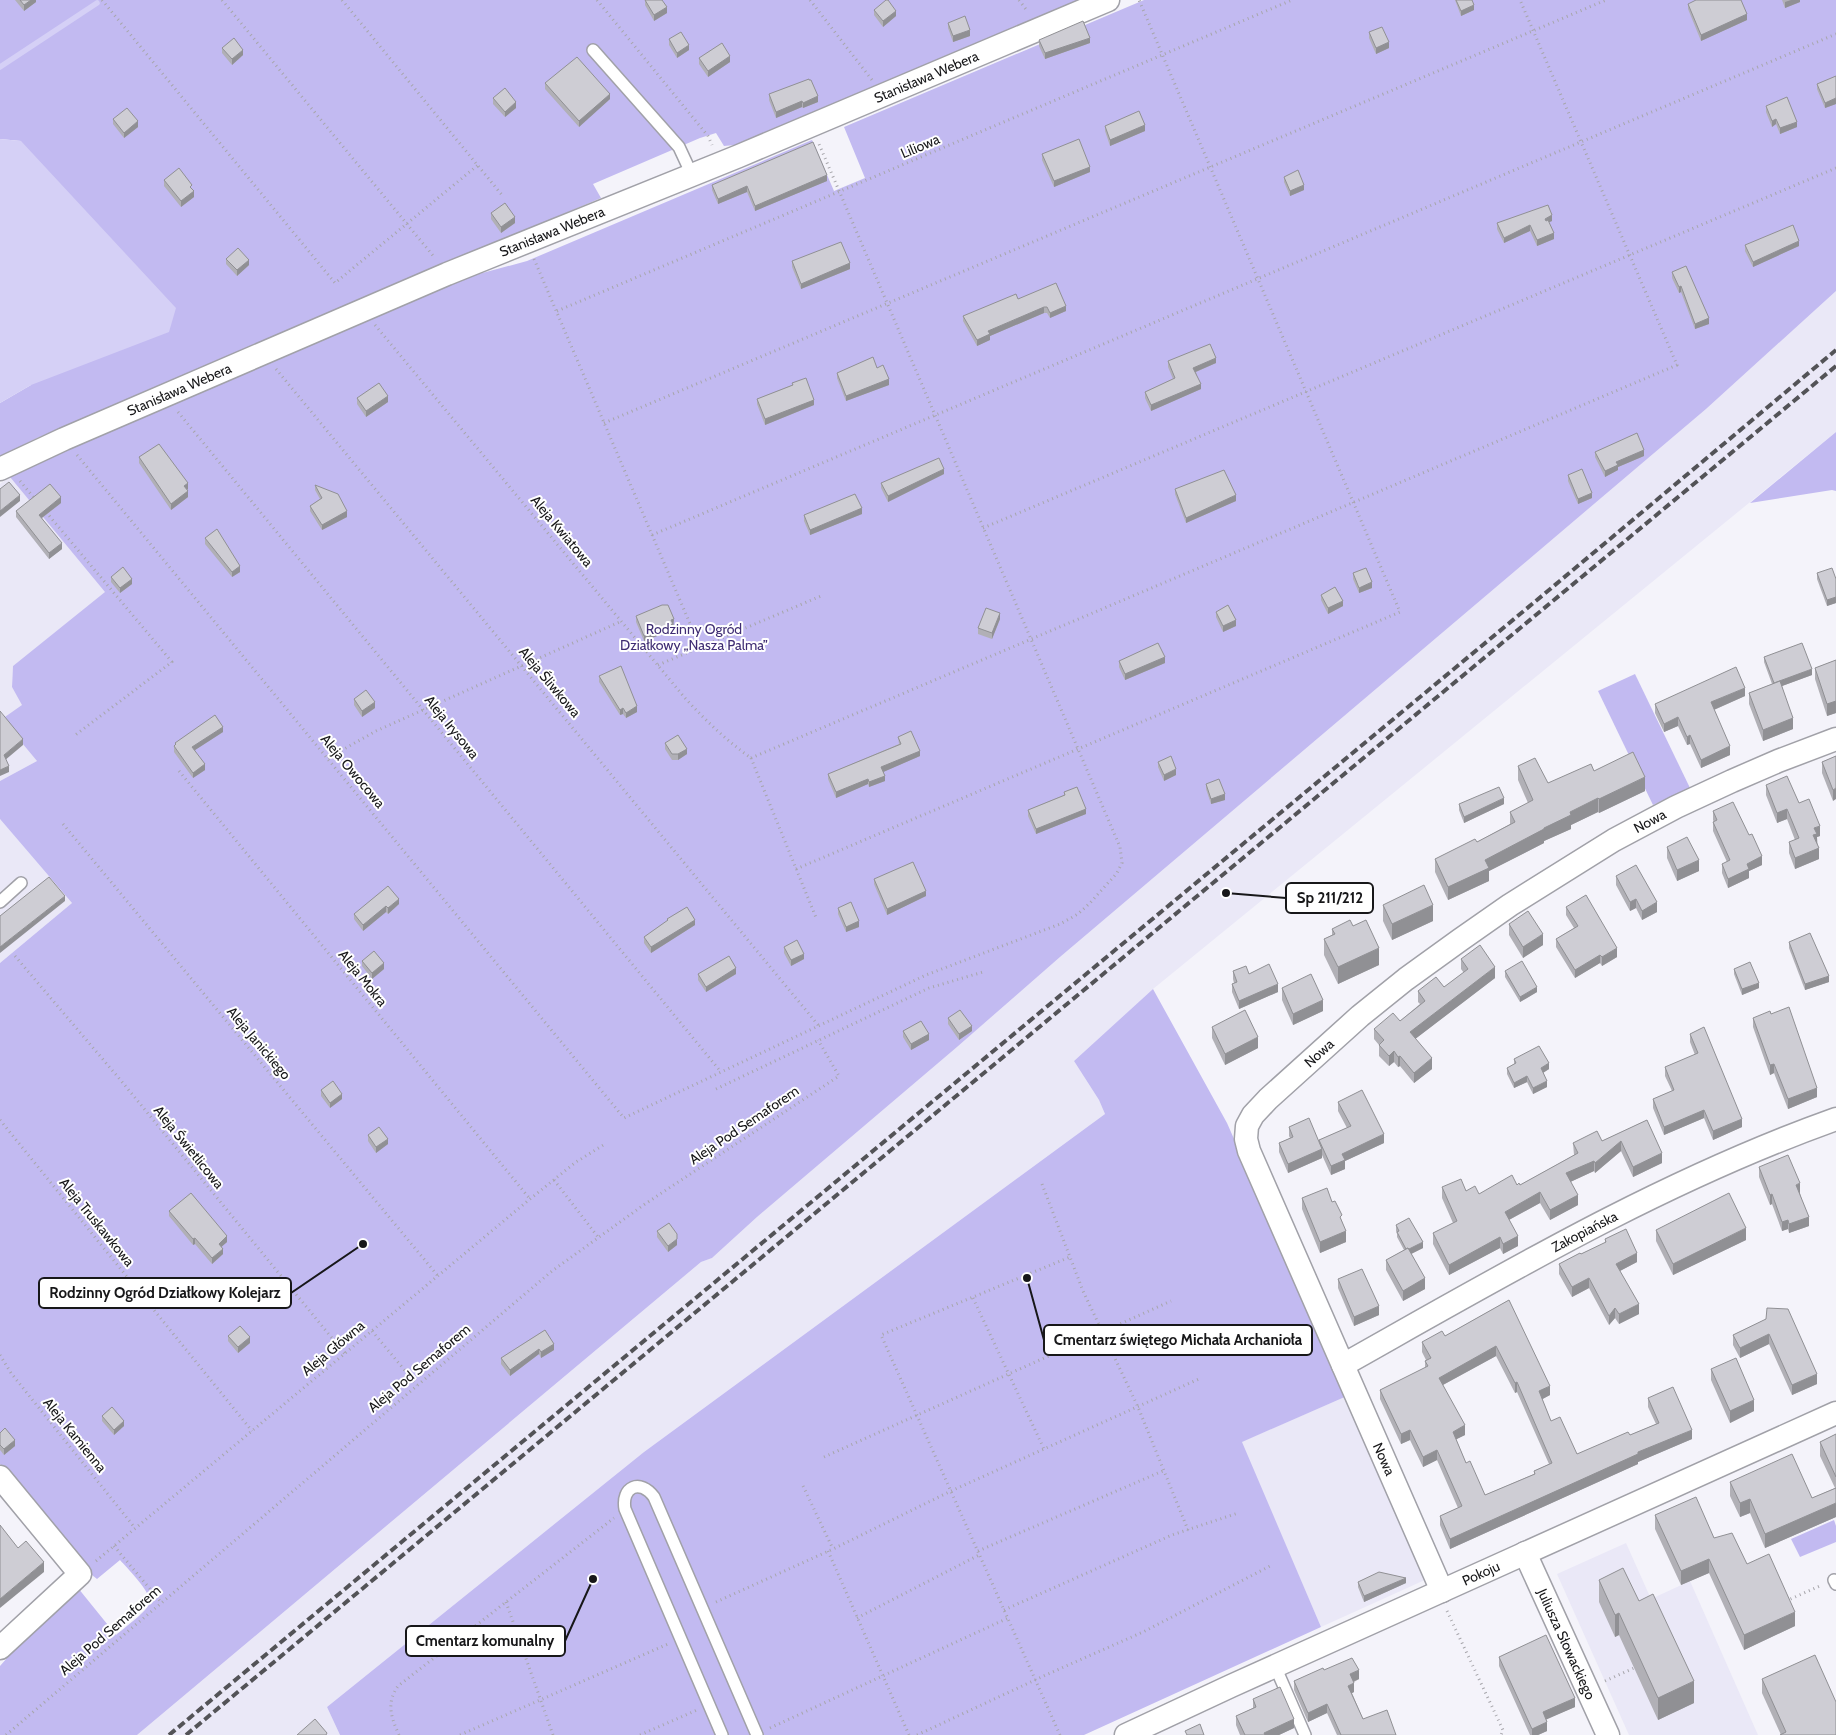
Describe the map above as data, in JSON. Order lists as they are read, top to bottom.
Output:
{
  "streets": {
    "street": [
      "Stanisława Webera",
      "Nowa",
      "Zakopiańska",
      "Pokoju",
      "Juliusza Słowackiego"
    ],
    "path": [
      "Liliowa",
      "Aleja Kwiatowa",
      "Aleja Śliwkowa",
      "Aleja Irysowa",
      "Aleja Owocowa",
      "Aleja Mokra",
      "Aleja Janickiego",
      "Aleja Pod Semaforem",
      "Aleja Świetlicowa",
      "Aleja Truskawkowa",
      "Aleja Główna",
      "Aleja Kamienna"
    ]
  },
  "crossings": [
    ["Stanisława Webera", "Aleja Kwiatowa"],
    ["Stanisława Webera", "Aleja Śliwkowa"],
    ["Stanisława Webera", "Aleja Irysowa"],
    ["Stanisława Webera", "Aleja Owocowa"],
    ["Aleja Irysowa", "Aleja Owocowa"],
    ["Nowa", "Zakopiańska"],
    ["Nowa", "Pokoju"],
    ["Aleja Mokra", "Aleja Główna"],
    ["Aleja Janickiego", "Aleja Główna"],
    ["Aleja Świetlicowa", "Aleja Główna"],
    ["Aleja Truskawkowa", "Aleja Główna"],
    ["Aleja Główna", "Aleja Kamienna"],
    ["Pokoju", "Juliusza Słowackiego"]
  ],
  "parks": ["Rodzinny Ogród Działkowy „Nasza Palma”"],
  "places": [
    "Sp 211/212",
    "Rodzinny Ogród Działkowy Kolejarz",
    "Cmentarz świętego Michała Archanioła",
    "Cmentarz komunalny"
  ]
}
